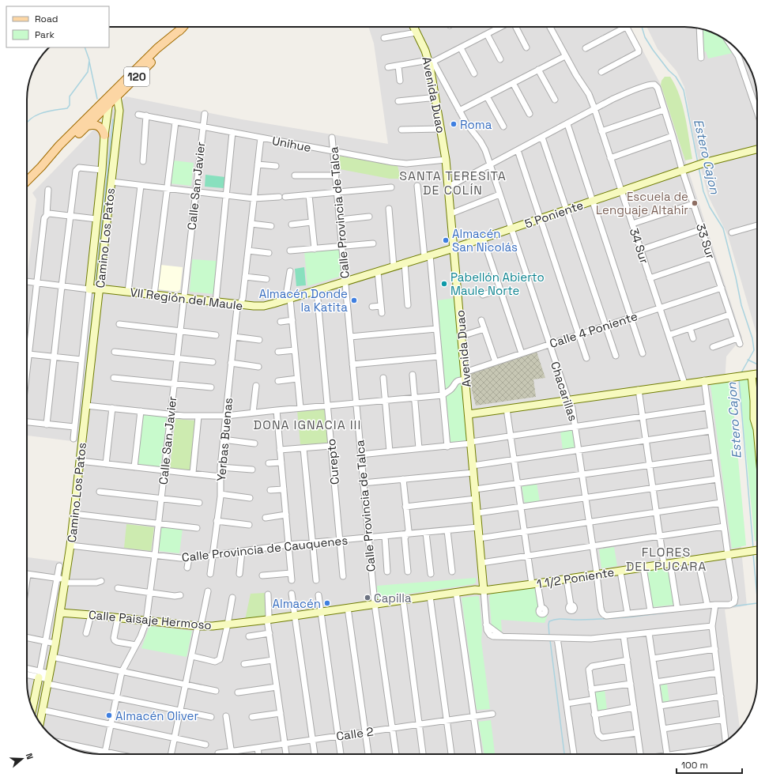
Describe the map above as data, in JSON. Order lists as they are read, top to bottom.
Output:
{
  "streets": {
    "main road": ["120"],
    "street": [
      "Avenida Duao",
      "Unihue",
      "Calle San Javier",
      "Calle Provincia de Talca",
      "5 Poniente",
      "Camino Los Patos",
      "33 Sur",
      "34 Sur",
      "VII Región del Maule",
      "Calle 4 Poniente",
      "Chacarillas",
      "Yerbas Buenas",
      "Curepto",
      "Calle Provincia de Cauquenes",
      "1 1/2 Poniente",
      "Calle Paisaje Hermoso",
      "Calle 2"
    ]
  },
  "crossings": [
    ["120", "Camino Los Patos"],
    ["Avenida Duao", "Unihue"],
    ["Avenida Duao", "5 Poniente"],
    ["Avenida Duao", "Calle 4 Poniente"],
    ["Avenida Duao", "Chacarillas"],
    ["Avenida Duao", "Calle Provincia de Cauquenes"],
    ["Avenida Duao", "1 1/2 Poniente"],
    ["Avenida Duao", "Calle Paisaje Hermoso"],
    ["Unihue", "Calle San Javier"],
    ["Unihue", "Calle Provincia de Talca"],
    ["Unihue", "Yerbas Buenas"],
    ["Calle San Javier", "VII Región del Maule"],
    ["Calle San Javier", "Calle Provincia de Cauquenes"],
    ["Calle San Javier", "Calle Paisaje Hermoso"],
    ["Calle Provincia de Talca", "5 Poniente"],
    ["Calle Provincia de Talca", "Calle Provincia de Cauquenes"],
    ["Calle Provincia de Talca", "Calle Paisaje Hermoso"],
    ["Calle Provincia de Talca", "Calle 2"],
    ["5 Poniente", "33 Sur"],
    ["5 Poniente", "34 Sur"],
    ["5 Poniente", "VII Región del Maule"],
    ["5 Poniente", "Chacarillas"],
    ["5 Poniente", "Curepto"],
    ["Camino Los Patos", "VII Región del Maule"],
    ["Camino Los Patos", "Calle Provincia de Cauquenes"],
    ["Camino Los Patos", "Calle Paisaje Hermoso"],
    ["33 Sur", "34 Sur"],
    ["33 Sur", "Calle 4 Poniente"],
    ["34 Sur", "Calle 4 Poniente"],
    ["VII Región del Maule", "Yerbas Buenas"],
    ["Calle 4 Poniente", "Chacarillas"],
    ["Chacarillas", "1 1/2 Poniente"],
    ["Yerbas Buenas", "Calle Provincia de Cauquenes"],
    ["Curepto", "Calle Provincia de Cauquenes"],
    ["1 1/2 Poniente", "Calle Paisaje Hermoso"]
  ],
  "districts": ["SANTA TERESITA DE COLÍN", "DONA IGNACIA III", "FLORES DEL PUCARA"],
  "water": ["Estero Cajon"],
  "places": [
    "Roma",
    "Escuela de Lenguaje Altahir",
    "Almacén San Nicolás",
    "Pabellón Abierto Maule Norte",
    "Almacén Donde la Katita",
    "Capilla",
    "Almacén",
    "Almacén Oliver"
  ],
  "legend": ["Road", "Park"],
  "scale_bar": "100 m",
  "north": "right"
}
